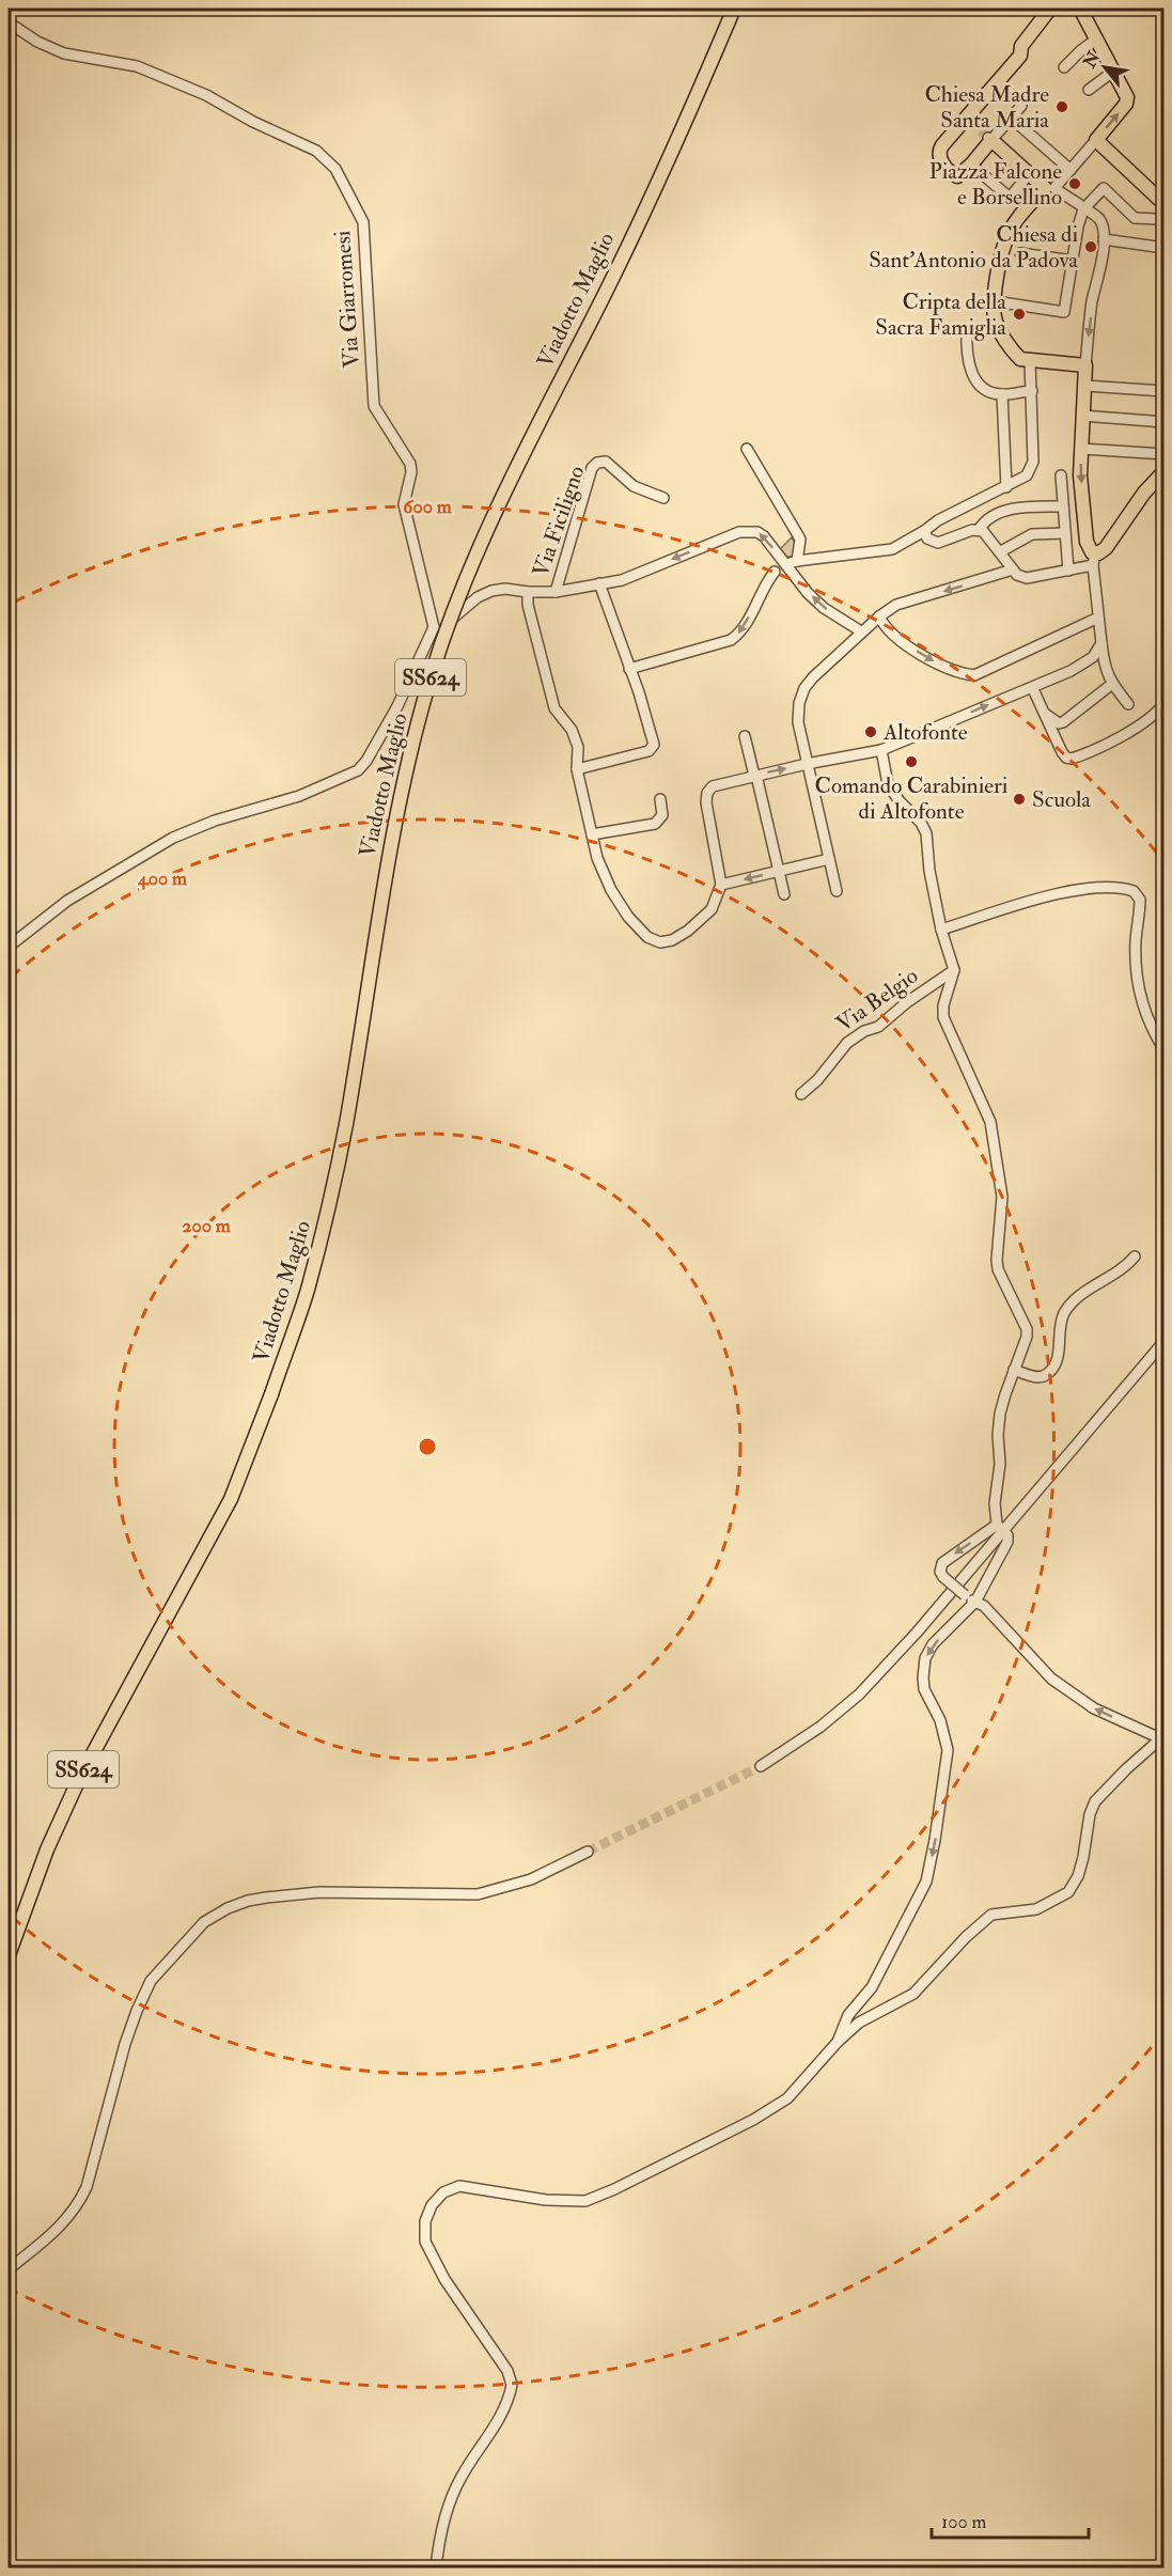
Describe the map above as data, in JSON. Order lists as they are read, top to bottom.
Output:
{
  "streets": {
    "main road": ["Viadotto Maglio", "SS624"],
    "street": ["Via Giarromesi", "Via Ficiligno", "Via Belgio"]
  },
  "crossings": [
    ["Via Giarromesi", "Via Ficiligno"]
  ],
  "places": [
    "Chiesa Madre Santa Maria",
    "Piazza Falcone e Borsellino",
    "Chiesa di Sant'Antonio da Padova",
    "Cripta della Sacra Famiglia",
    "Altofonte",
    "Comando Carabinieri di Altofonte",
    "Scuola"
  ],
  "scale_bar": "100 m",
  "north": "top left",
  "rings": ["600 m", "400 m", "200 m"]
}
